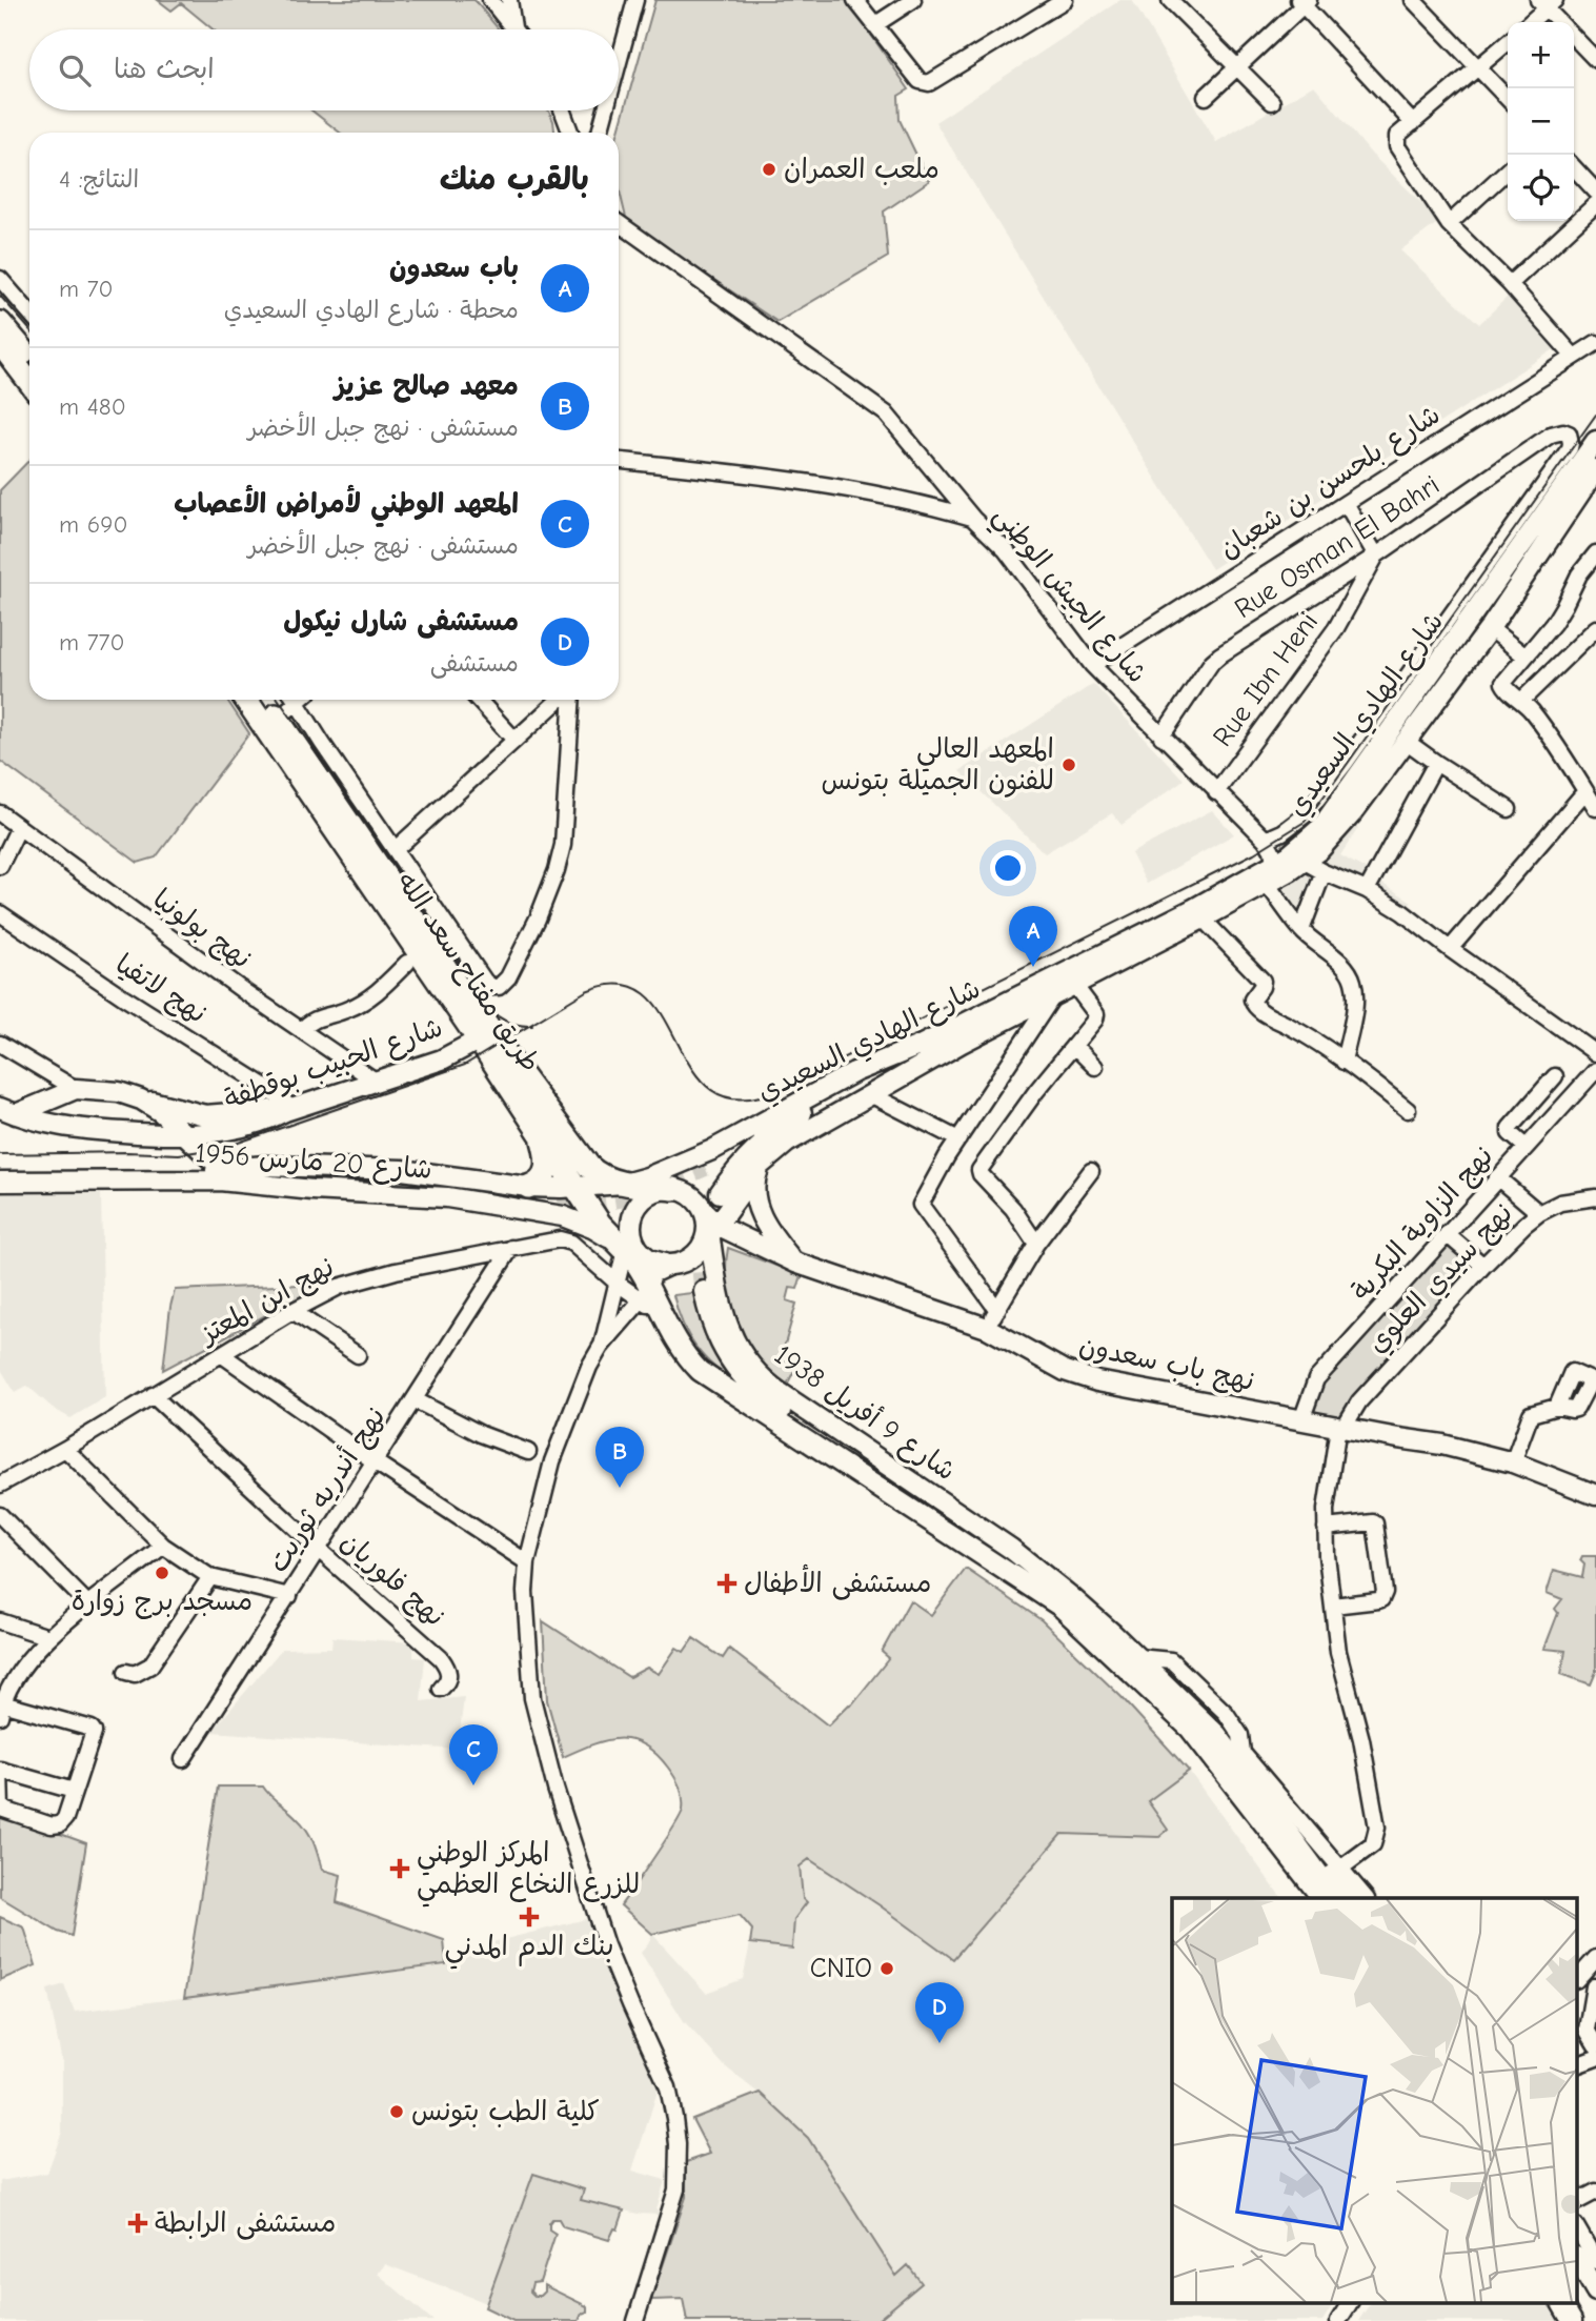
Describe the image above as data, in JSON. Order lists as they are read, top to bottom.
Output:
{
  "streets": {
    "highway": ["طريق مفتاح سعد الله"],
    "main road": [
      "شارع الهادي السعيدي",
      "شارع الحبيب بوقطفة",
      "شارع 20 مارس 1956",
      "نهج باب سعدون",
      "شارع 9 أفريل 1938"
    ],
    "street": [
      "شارع بلحسن بن شعبان",
      "Rue Osman El Bahri",
      "شارع الجيش الوطني",
      "Rue Ibn Heni",
      "نهج بولونيا",
      "نهج لاتفيا",
      "نهج الزاوية البكرية",
      "نهج سيدي العلوي",
      "نهج ابن المعتز",
      "نهج أندريه ثوريت",
      "نهج فلوريان"
    ]
  },
  "crossings": [
    ["شارع بلحسن بن شعبان", "شارع الجيش الوطني"],
    ["Rue Osman El Bahri", "شارع الجيش الوطني"],
    ["Rue Osman El Bahri", "Rue Ibn Heni"],
    ["شارع الجيش الوطني", "Rue Ibn Heni"],
    ["شارع الجيش الوطني", "شارع الهادي السعيدي"],
    ["شارع الهادي السعيدي", "طريق مفتاح سعد الله"],
    ["شارع الهادي السعيدي", "شارع 20 مارس 1956"],
    ["شارع الهادي السعيدي", "نهج باب سعدون"],
    ["شارع الهادي السعيدي", "شارع 9 أفريل 1938"],
    ["نهج بولونيا", "شارع الحبيب بوقطفة"],
    ["طريق مفتاح سعد الله", "شارع الحبيب بوقطفة"],
    ["طريق مفتاح سعد الله", "شارع 20 مارس 1956"],
    ["طريق مفتاح سعد الله", "نهج باب سعدون"],
    ["طريق مفتاح سعد الله", "شارع 9 أفريل 1938"],
    ["نهج لاتفيا", "شارع الحبيب بوقطفة"],
    ["شارع 20 مارس 1956", "نهج باب سعدون"],
    ["شارع 20 مارس 1956", "شارع 9 أفريل 1938"],
    ["نهج الزاوية البكرية", "نهج باب سعدون"],
    ["نهج سيدي العلوي", "نهج باب سعدون"],
    ["نهج ابن المعتز", "شارع 9 أفريل 1938"],
    ["نهج ابن المعتز", "نهج أندريه ثوريت"],
    ["نهج ابن المعتز", "نهج فلوريان"],
    ["نهج باب سعدون", "شارع 9 أفريل 1938"],
    ["نهج أندريه ثوريت", "نهج فلوريان"]
  ],
  "places": {
    "other": [
      "ملعب العمران",
      "المعهد العالي للفنون الجميلة بتونس",
      "مسجد برج زوارة",
      "CNIO",
      "كلية الطب بتونس"
    ],
    "health": [
      "مستشفى الأطفال",
      "المركز الوطني للزرع النخاع العظمي",
      "بنك الدم المدني",
      "مستشفى الرابطة"
    ]
  },
  "page": {
    "map_buttons": ["+", "−"],
    "search": "ابحث هنا",
    "heading": ["بالقرب منك", "النتائج: 4"],
    "list": [
      {
        "mark": "A",
        "name": "باب سعدون",
        "note": "محطة · شارع الهادي السعيدي",
        "value": "70 m"
      },
      {
        "mark": "B",
        "name": "معهد صالح عزيز",
        "note": "مستشفى · نهج جبل الأخضر",
        "value": "480 m"
      },
      {
        "mark": "C",
        "name": "المعهد الوطني لأمراض الأعصاب",
        "note": "مستشفى · نهج جبل الأخضر",
        "value": "690 m"
      },
      {
        "mark": "D",
        "name": "مستشفى شارل نيكول",
        "note": "مستشفى",
        "value": "770 m"
      }
    ],
    "pins": [
      "A",
      "B",
      "C",
      "D"
    ]
  }
}
